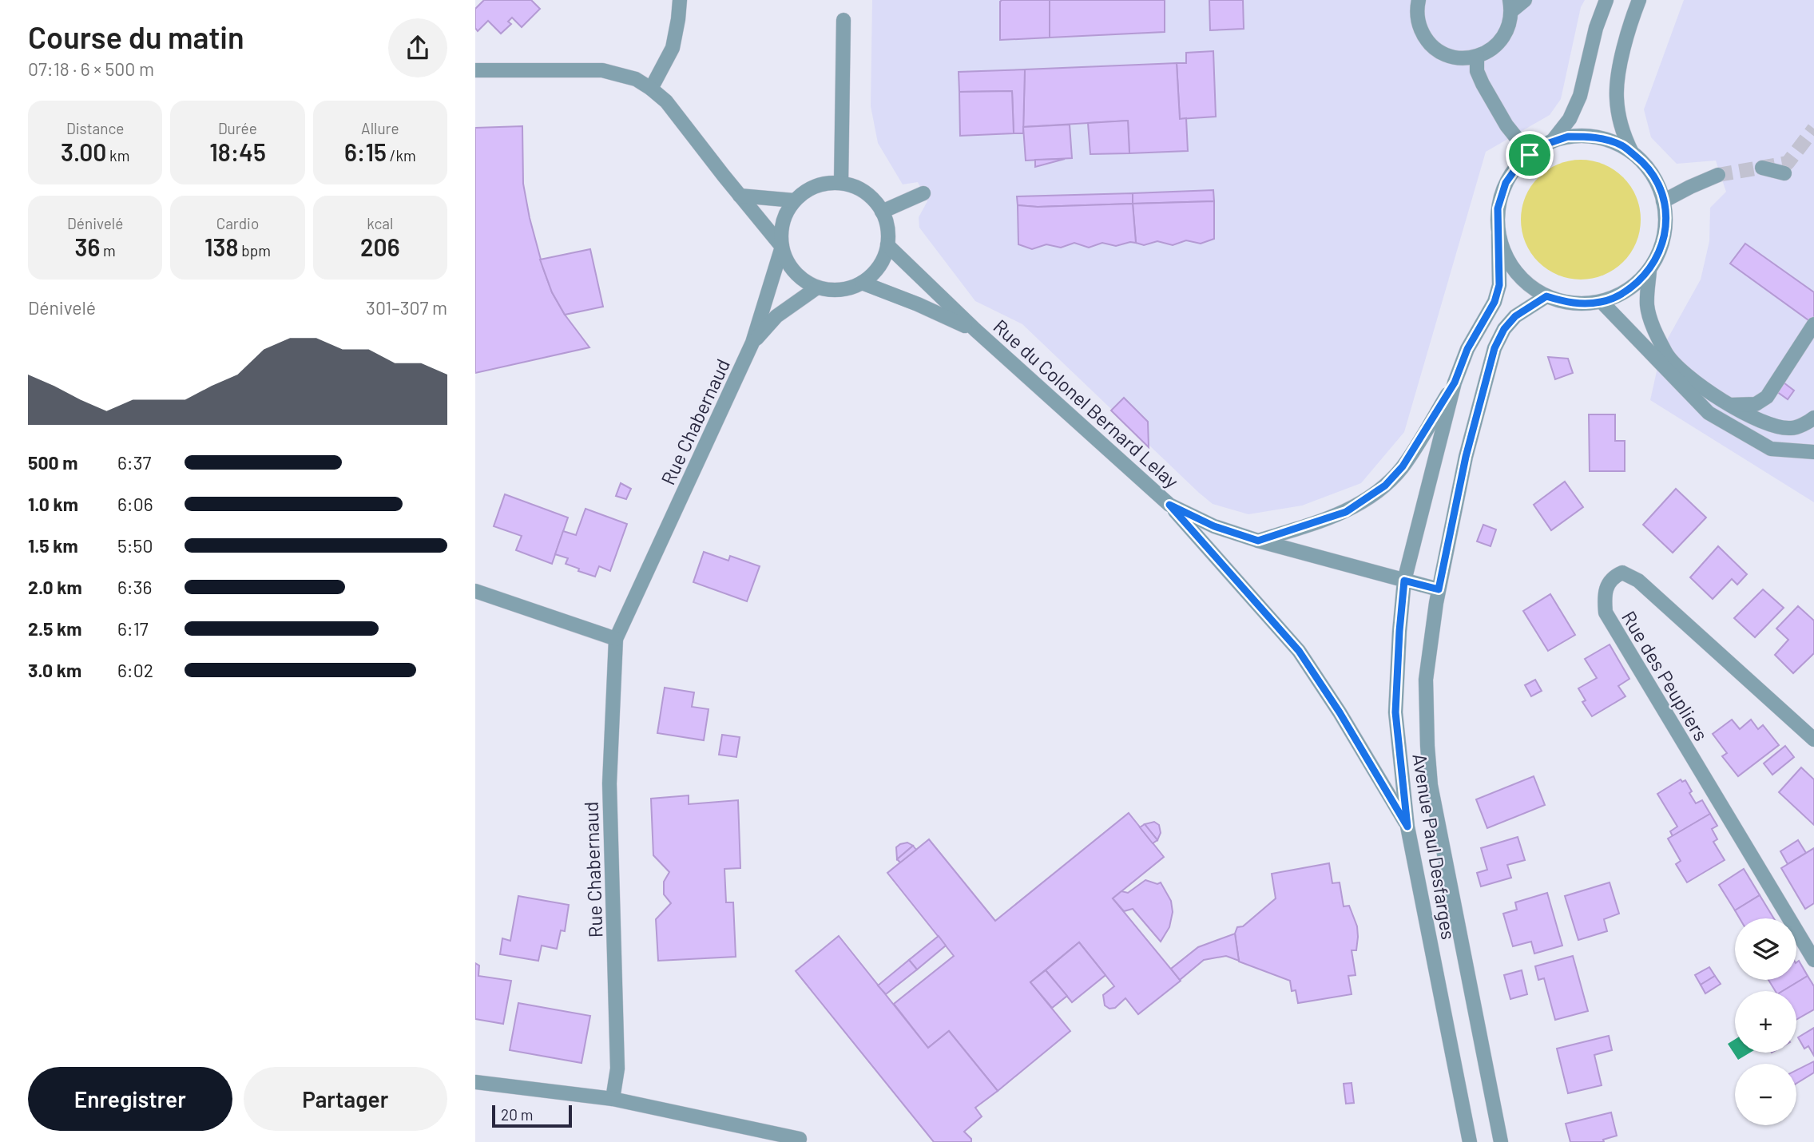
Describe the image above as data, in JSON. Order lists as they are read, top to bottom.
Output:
{
  "streets": {
    "street": [
      "Rue du Colonel Bernard Lelay",
      "Rue Chabernaud",
      "Rue des Peupliers",
      "Avenue Paul Desfarges"
    ]
  },
  "crossings": [
    ["Rue du Colonel Bernard Lelay", "Avenue Paul Desfarges"]
  ],
  "scale_bar": "20 m",
  "page": {
    "heading": ["Course du matin", "07:18 · 6 × 500 m"],
    "stats": [
      ["Distance", "3.00 km"],
      ["Durée", "18:45"],
      ["Allure", "6:15 /km"],
      ["Dénivelé", "36 m"],
      ["Cardio", "138 bpm"],
      ["kcal", "206"]
    ],
    "chart": ["Dénivelé", "301–307 m"],
    "list": [
      {
        "name": "500 m",
        "note": "6:37"
      },
      {
        "name": "1.0 km",
        "note": "6:06"
      },
      {
        "name": "1.5 km",
        "note": "5:50"
      },
      {
        "name": "2.0 km",
        "note": "6:36"
      },
      {
        "name": "2.5 km",
        "note": "6:17"
      },
      {
        "name": "3.0 km",
        "note": "6:02"
      }
    ],
    "map_buttons": ["+", "−"],
    "buttons": ["Enregistrer", "Partager"],
    "scale": "20 m"
  }
}
